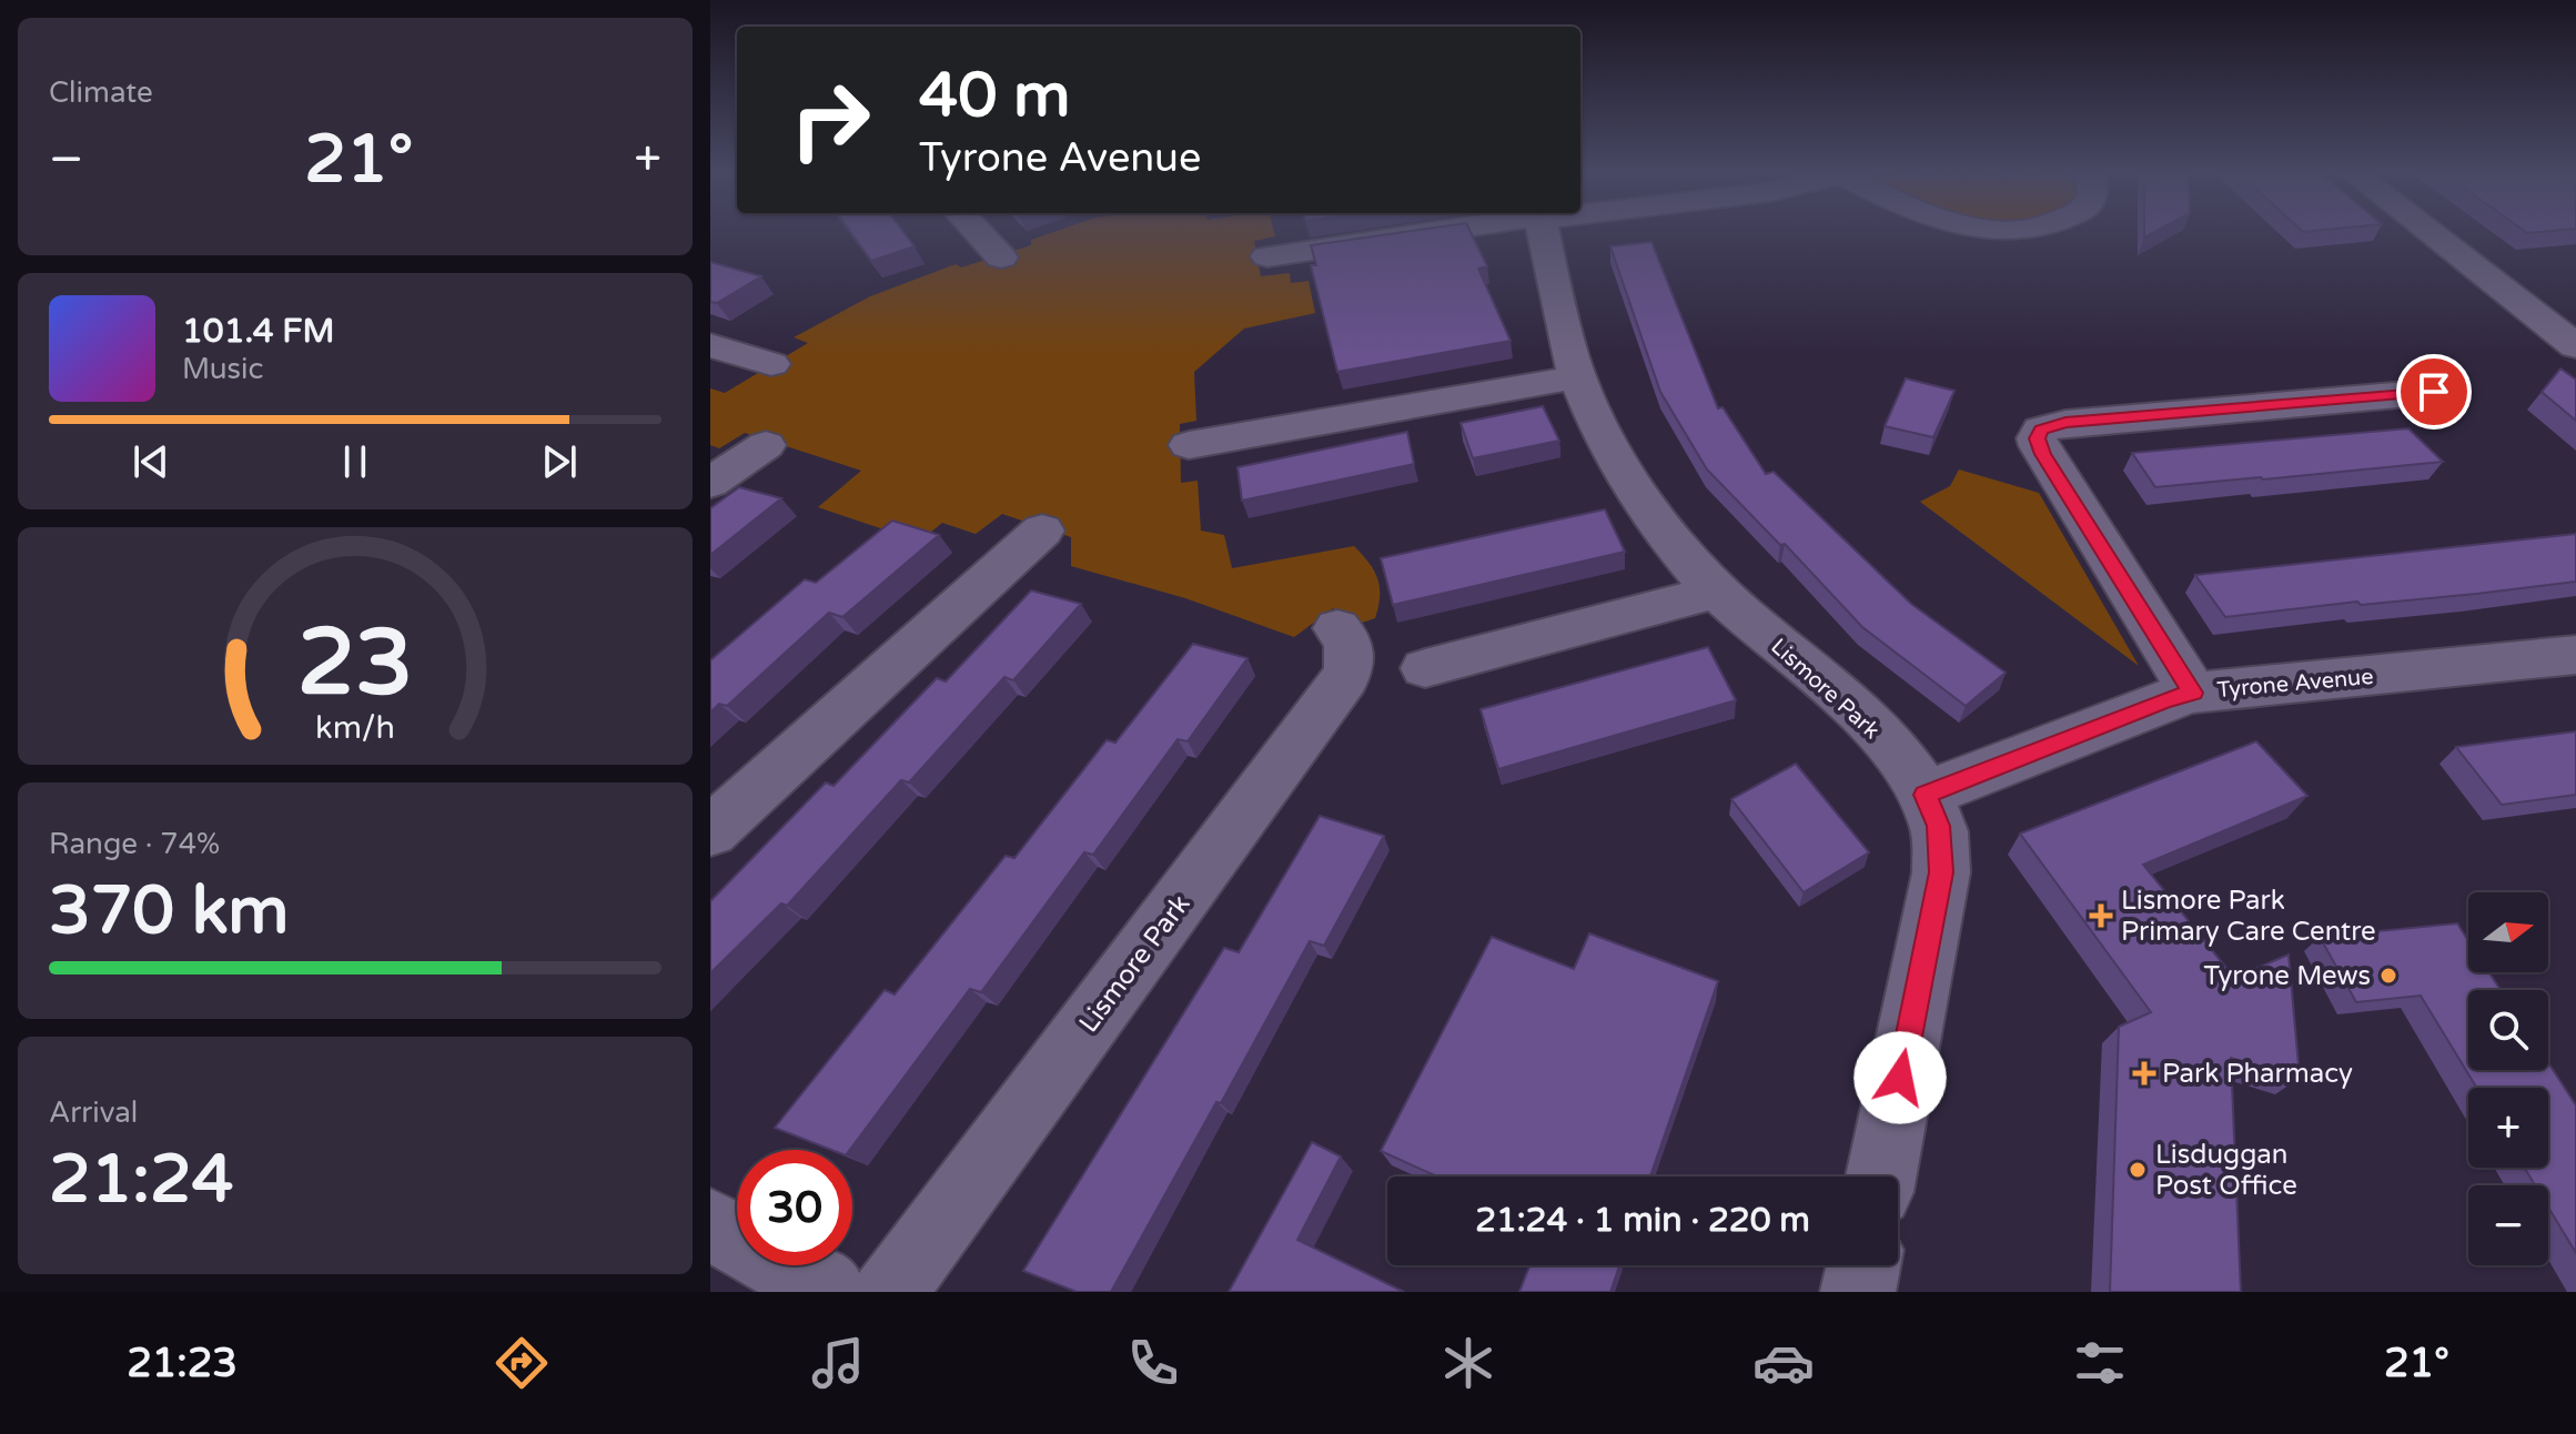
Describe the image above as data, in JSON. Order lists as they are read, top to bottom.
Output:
{
  "streets": {
    "street": ["Tyrone Avenue", "Lismore Park"]
  },
  "crossings": [
    ["Tyrone Avenue", "Lismore Park"]
  ],
  "places": {
    "health": ["Lismore Park Primary Care Centre", "Park Pharmacy"],
    "other": ["Tyrone Mews", "Lisduggan Post Office"]
  },
  "north": "right",
  "page": {
    "tile": [
      "Climate",
      ["Range · 74%", "370 km"],
      ["Arrival", "21:24"]
    ],
    "turn": ["40 m", "Tyrone Avenue"],
    "heat": ["−", "21°", "+"],
    "song": ["101.4 FM", "Music"],
    "map_buttons": ["+", "−"],
    "limit": "30",
    "trip": "21:24 · 1 min · 220 m",
    "tabs": ["21:23", "21°"],
    "gauge": ["23", "km/h"]
  }
}
